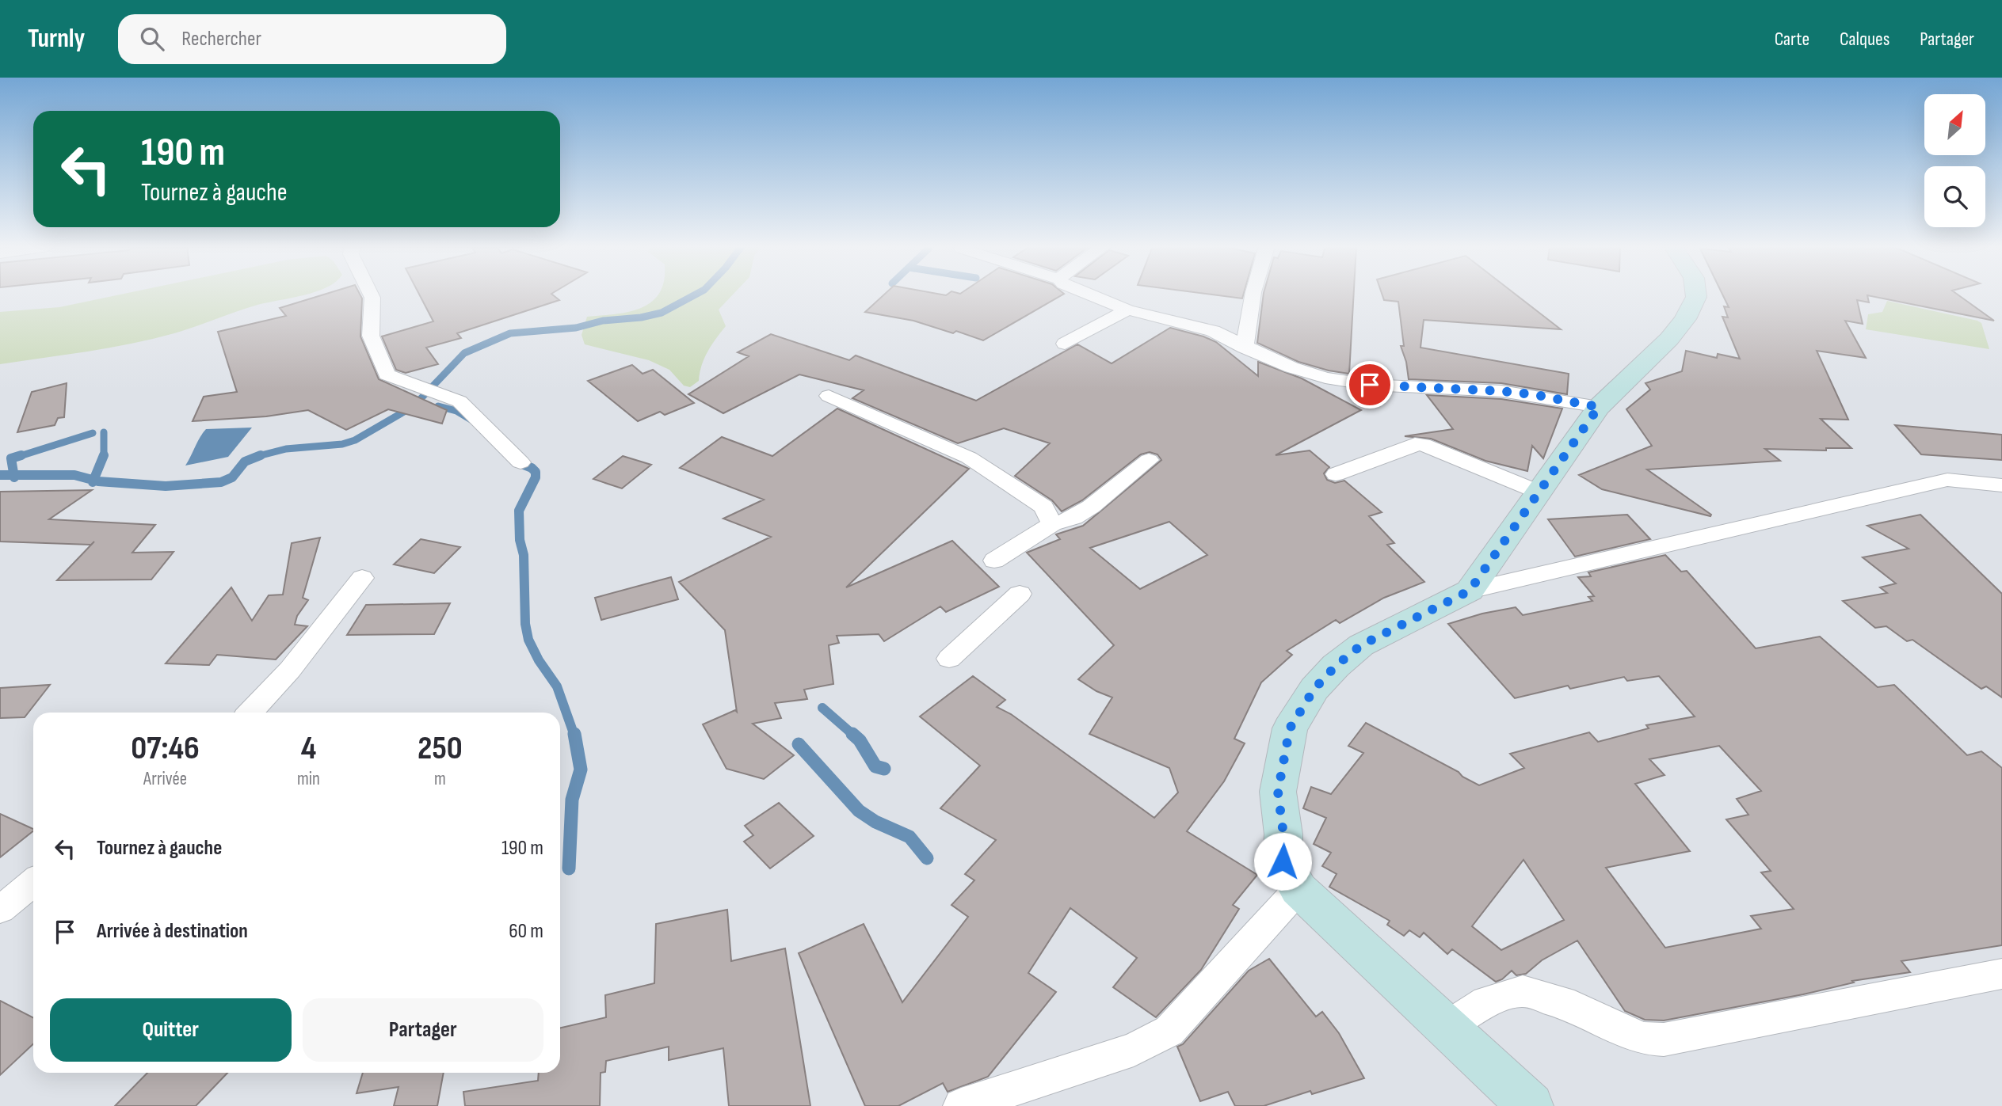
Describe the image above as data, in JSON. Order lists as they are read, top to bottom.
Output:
{
  "north": "top right",
  "page": {
    "header": "Turnly",
    "search": "Rechercher",
    "nav": ["Carte", "Calques", "Partager"],
    "turn": ["190 m", "Tournez à gauche"],
    "eta": [
      "07:46",
      "Arrivée",
      "4",
      "min",
      "250",
      "m"
    ],
    "list": [
      {
        "name": "Tournez à gauche",
        "value": "190 m"
      },
      {
        "name": "Arrivée à destination",
        "value": "60 m"
      }
    ],
    "buttons": ["Quitter", "Partager"]
  }
}
